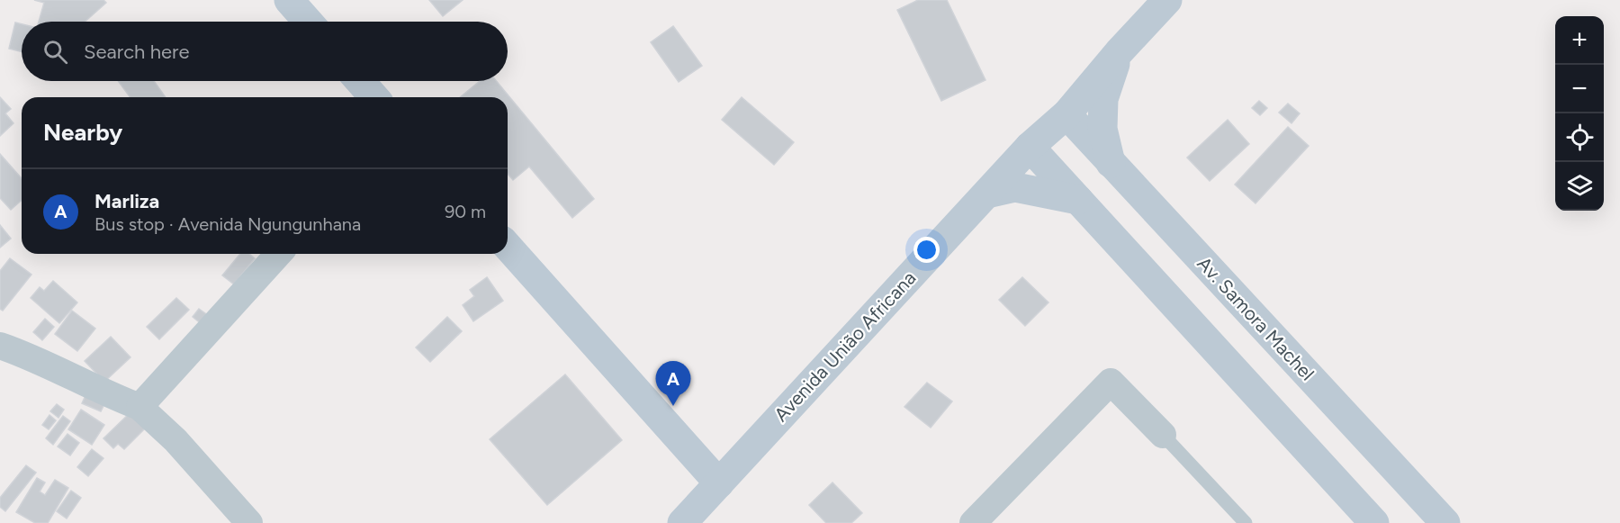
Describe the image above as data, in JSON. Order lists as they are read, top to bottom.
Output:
{
  "streets": {
    "main road": ["Av. Samora Machel", "Avenida União Africana"]
  },
  "crossings": [
    ["Av. Samora Machel", "Avenida União Africana"]
  ],
  "page": {
    "map_buttons": ["+", "−"],
    "search": "Search here",
    "heading": "Nearby",
    "list": [
      {
        "mark": "A",
        "name": "Marliza",
        "note": "Bus stop · Avenida Ngungunhana",
        "value": "90 m"
      }
    ],
    "pins": "A"
  }
}
